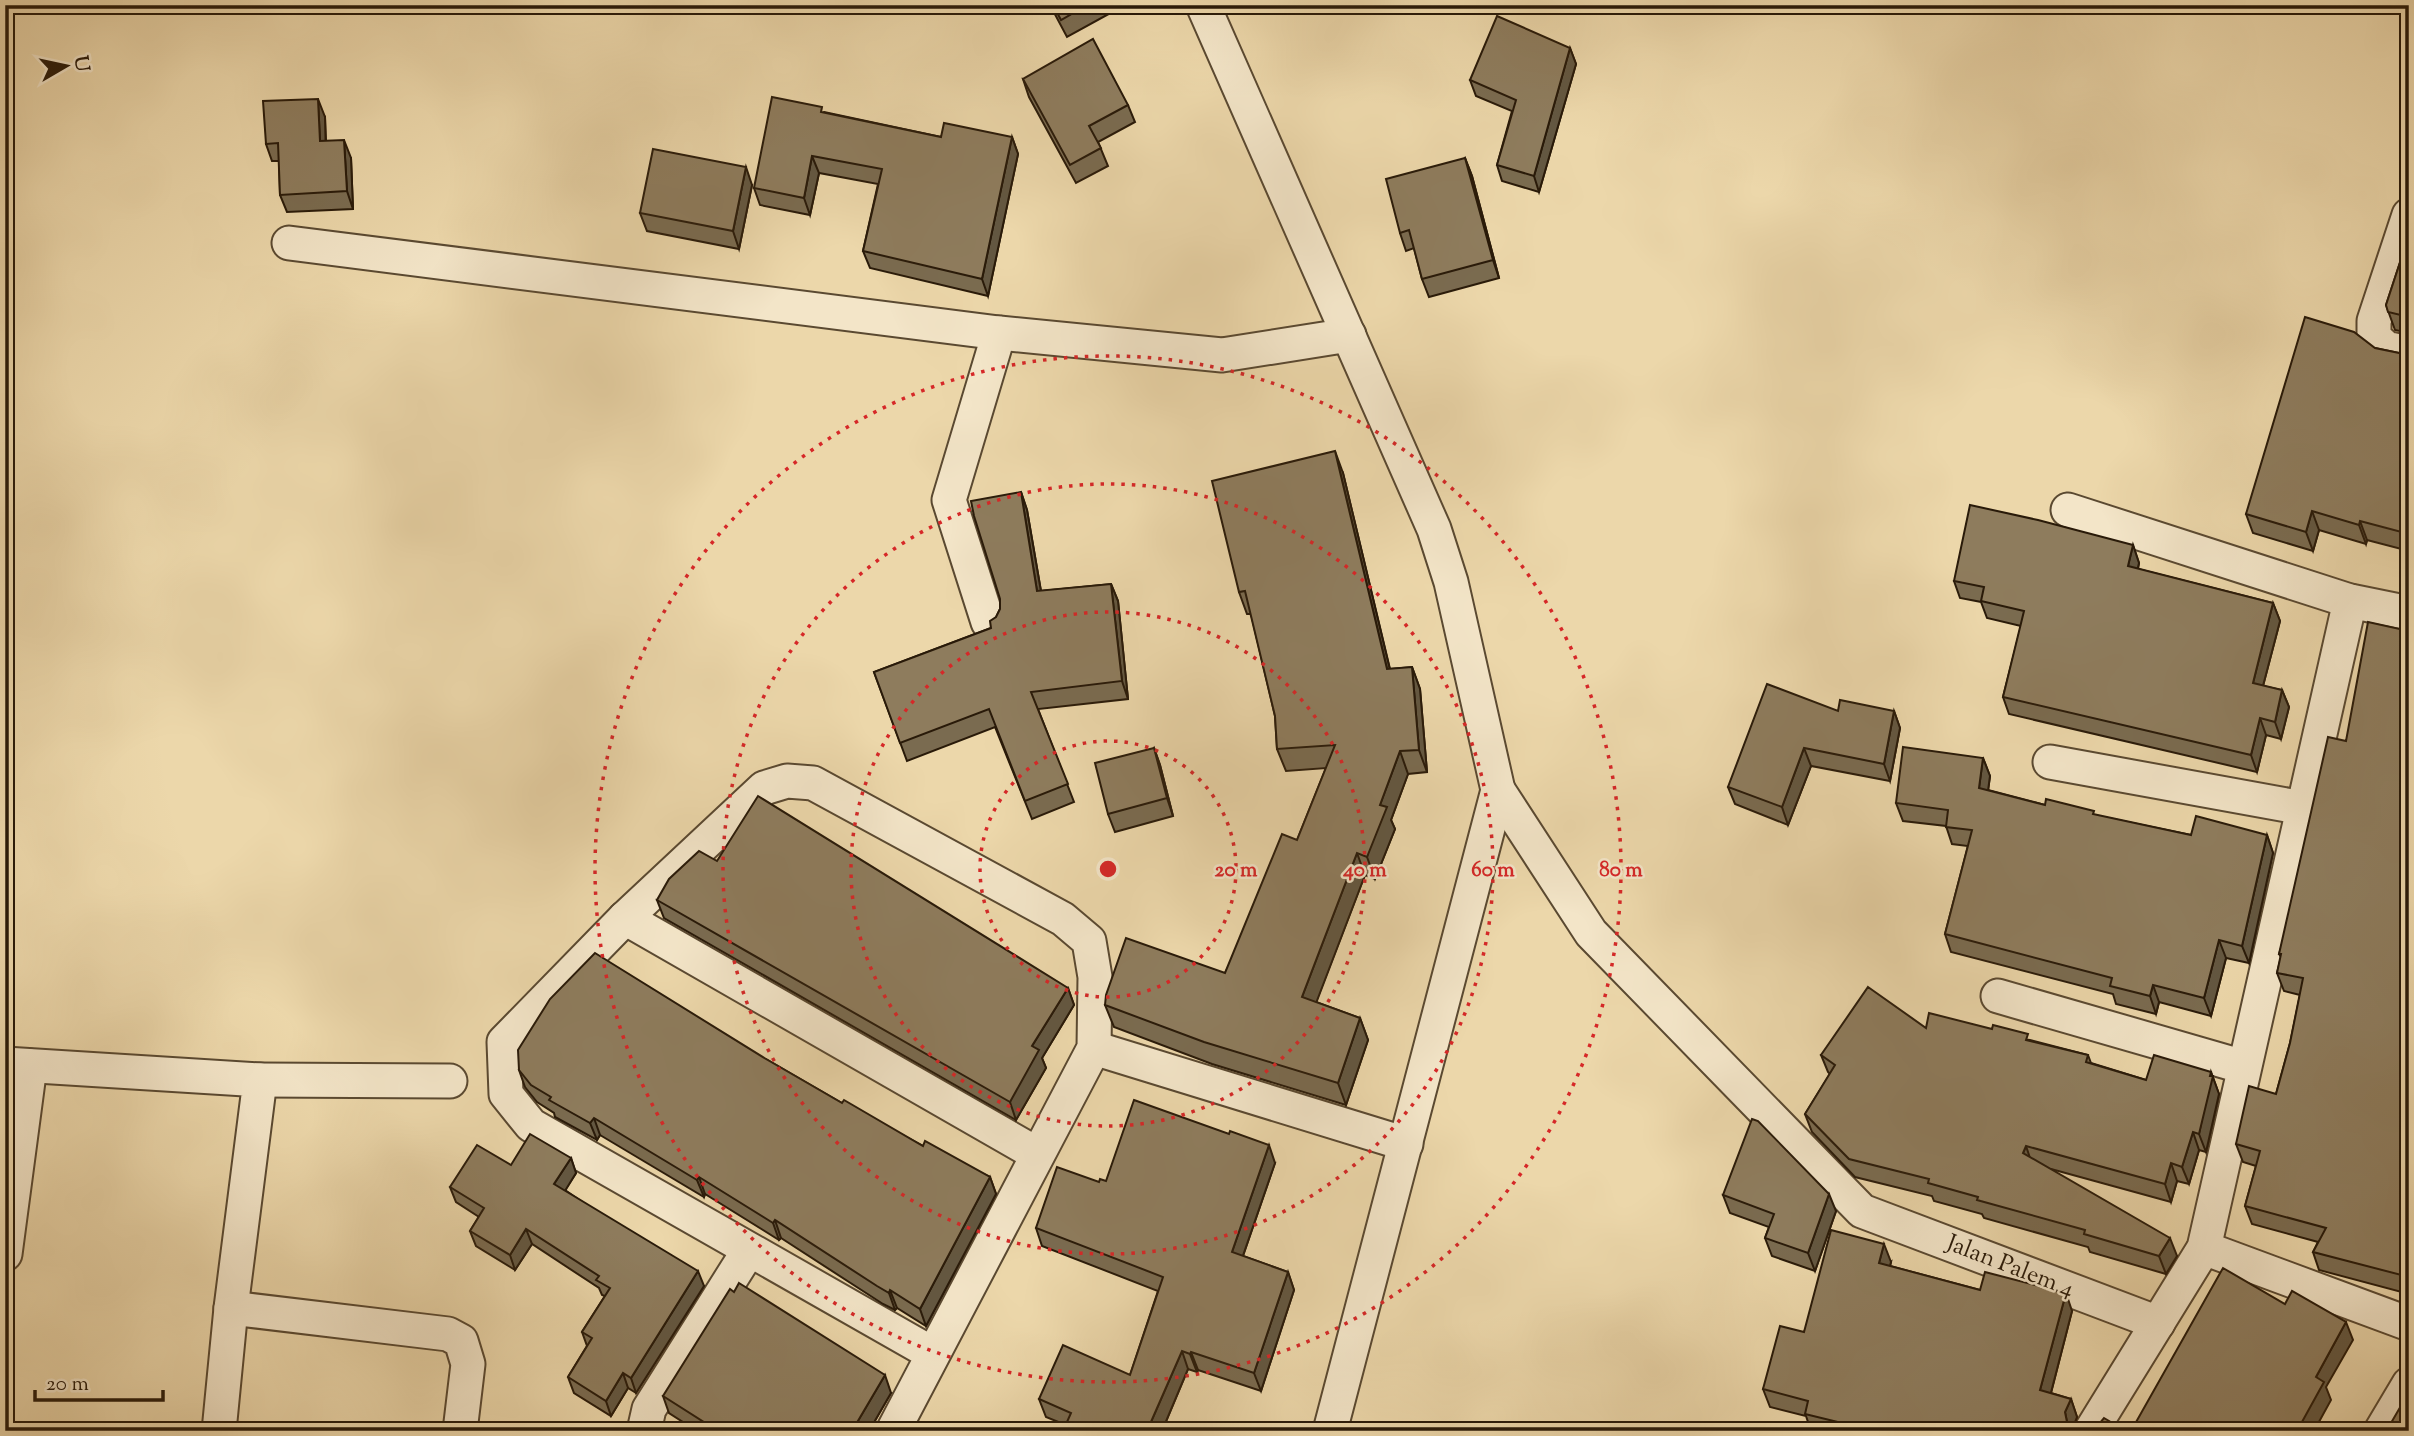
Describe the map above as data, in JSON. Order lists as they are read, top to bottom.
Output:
{
  "streets": {
    "street": ["Jalan Palem 4"]
  },
  "scale_bar": "20 m",
  "north": "right",
  "rings": [
    "20 m",
    "40 m",
    "60 m",
    "80 m"
  ]
}
